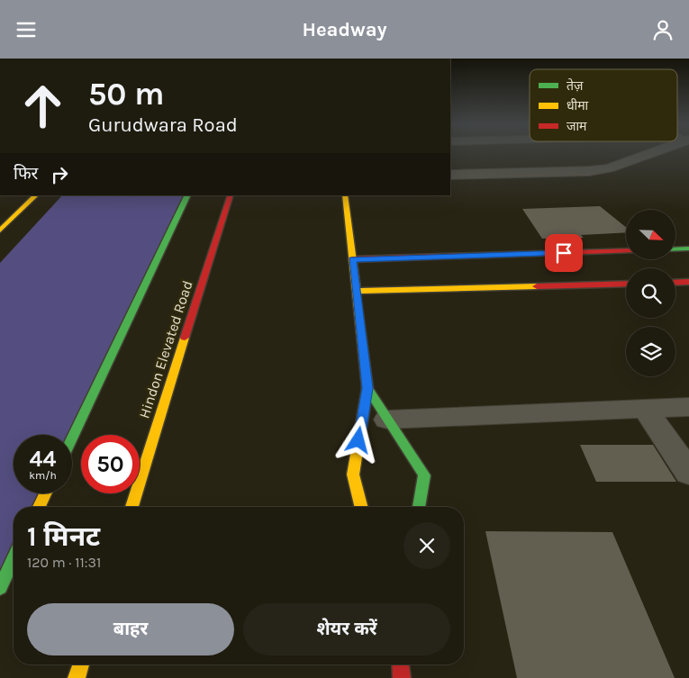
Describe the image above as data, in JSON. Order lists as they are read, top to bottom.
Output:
{
  "streets": {
    "main road": ["Hindon Elevated Road"]
  },
  "legend": ["तेज़", "धीमा", "जाम"],
  "north": "bottom right",
  "page": {
    "header": "Headway",
    "turn": ["50 m", "Gurudwara Road"],
    "then": "फिर",
    "speed": "44 km/h",
    "limit": "50",
    "heading": ["1 मिनट", "120 m · 11:31"],
    "buttons": ["बाहर", "शेयर करें"]
  }
}
